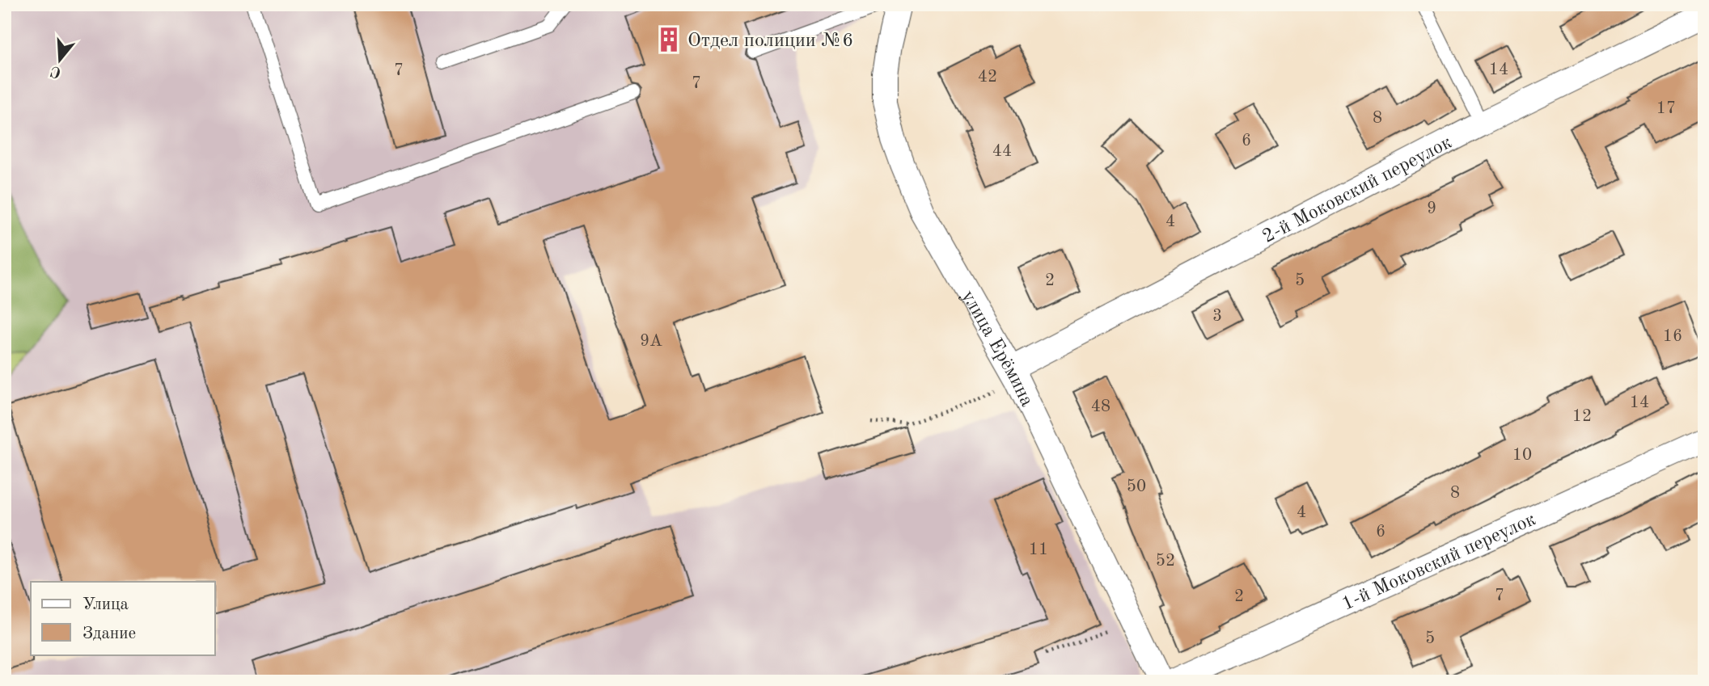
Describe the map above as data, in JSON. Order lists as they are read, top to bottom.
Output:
{
  "streets": {
    "street": ["2-й Моковский переулок", "улица Ерёмина", "1-й Моковский переулок"]
  },
  "crossings": [
    ["2-й Моковский переулок", "улица Ерёмина"]
  ],
  "places": {
    "building": ["Отдел полиции №6"]
  },
  "house_numbers": [
    "14",
    "7",
    "42",
    "7",
    "17",
    "8",
    "6",
    "44",
    "9",
    "4",
    "2",
    "5",
    "3",
    "16",
    "9А",
    "14",
    "48",
    "12",
    "10",
    "50",
    "8",
    "4",
    "6",
    "11",
    "52",
    "7",
    "2",
    "5"
  ],
  "legend": ["Улица", "Здание"],
  "north": "bottom"
}
